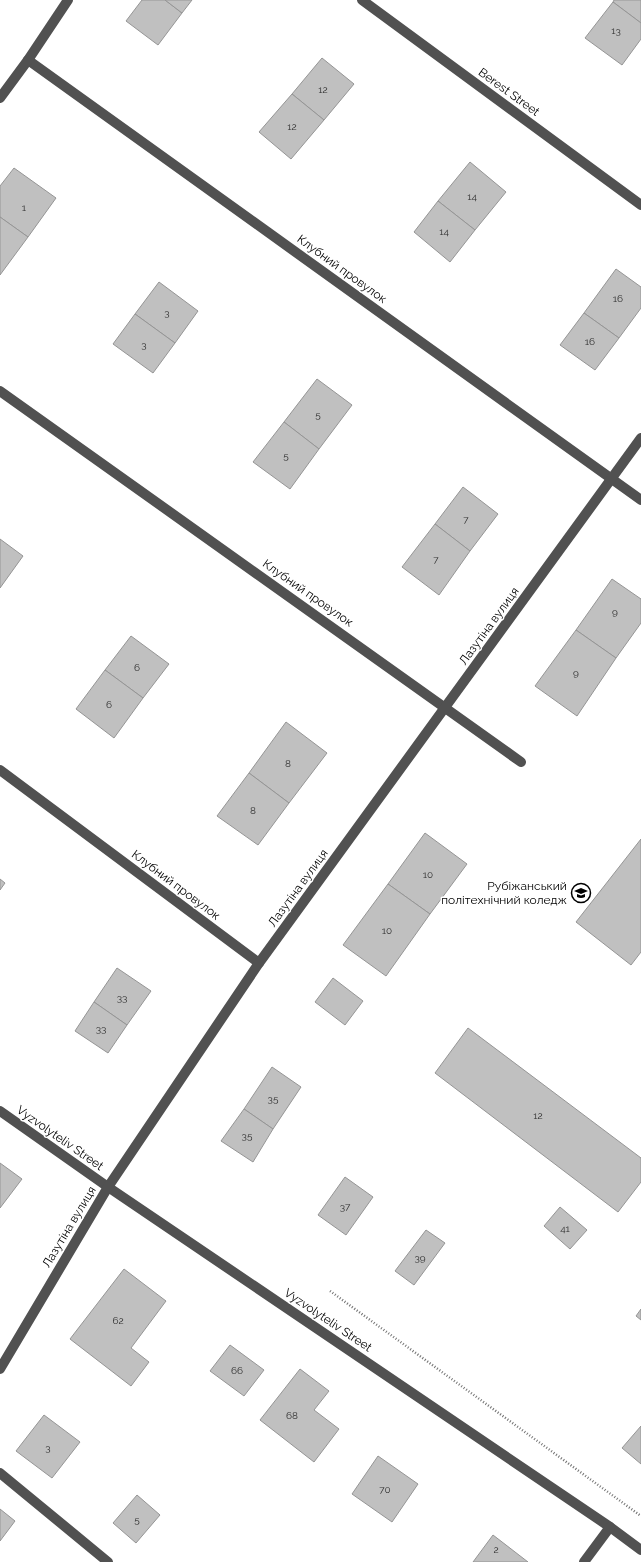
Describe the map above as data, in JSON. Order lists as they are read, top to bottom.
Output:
{
  "streets": {
    "street": [
      "Berest Street",
      "Клубний провулок",
      "Лазутіна вулиця",
      "Vyzvolyteliv Street"
    ]
  },
  "crossings": [
    ["Клубний провулок", "Лазутіна вулиця"],
    ["Лазутіна вулиця", "Vyzvolyteliv Street"]
  ],
  "places": {
    "school or university": ["Рубіжанський політехнічний коледж"]
  },
  "house_numbers": [
    "13",
    "12",
    "12",
    "14",
    "1",
    "14",
    "16",
    "3",
    "16",
    "3",
    "5",
    "5",
    "7",
    "7",
    "9",
    "6",
    "9",
    "6",
    "8",
    "8",
    "10",
    "10",
    "33",
    "33",
    "35",
    "12",
    "35",
    "37",
    "41",
    "39",
    "62",
    "66",
    "68",
    "3",
    "70",
    "5",
    "2"
  ]
}
